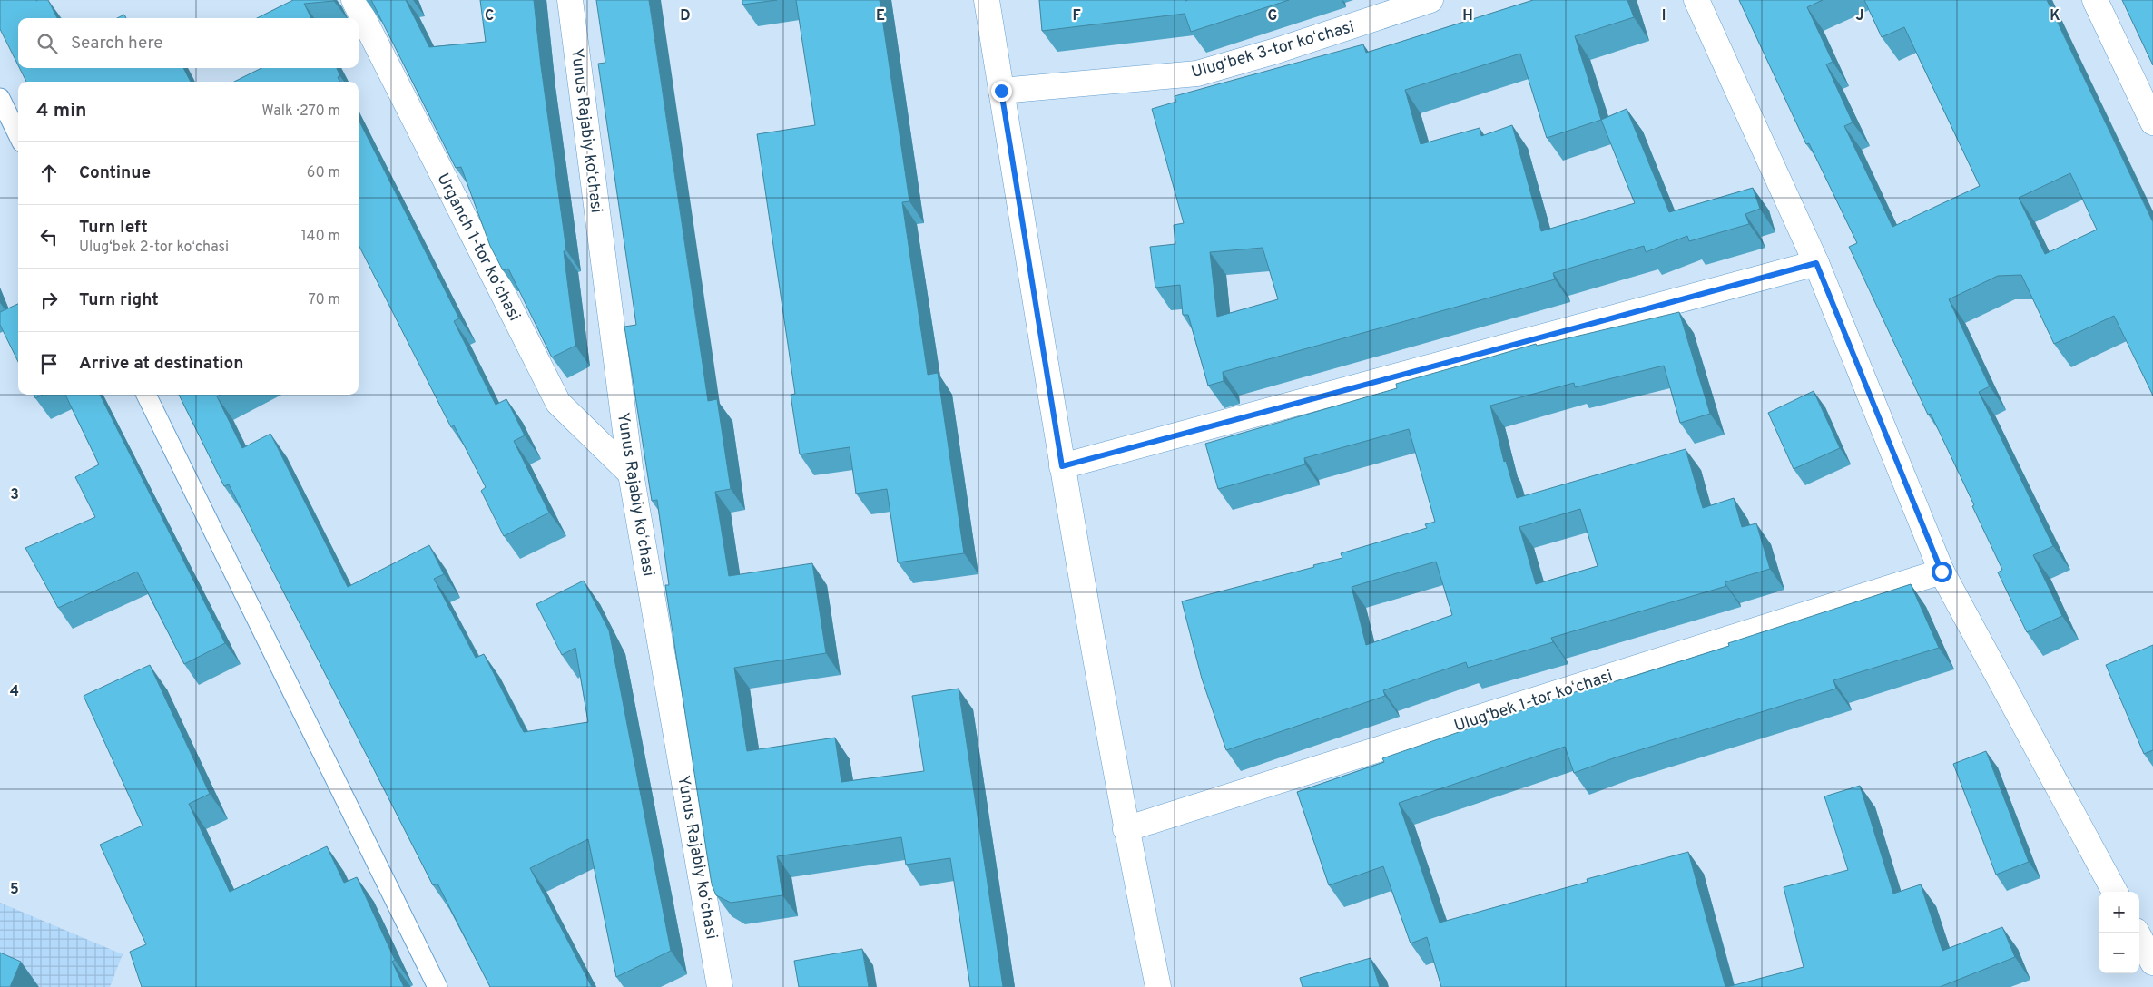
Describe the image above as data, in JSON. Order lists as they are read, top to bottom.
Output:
{
  "streets": {
    "street": [
      "Ulug‘bek 3-tor koʻchasi",
      "Yunus Rajabiy koʻchasi",
      "Urganch 1-tor koʻchasi",
      "Ulug‘bek 1-tor koʻchasi"
    ]
  },
  "crossings": [
    ["Yunus Rajabiy koʻchasi", "Urganch 1-tor koʻchasi"]
  ],
  "page": {
    "search": "Search here",
    "heading": ["4 min", "Walk · 270 m"],
    "list": [
      ["Continue", "60 m"],
      ["Turn left", "Ulug‘bek 2-tor koʻchasi", "140 m"],
      ["Turn right", "70 m"],
      "Arrive at destination"
    ],
    "map_buttons": ["+", "−"]
  },
  "grid": {
    "columns": [
      "C",
      "D",
      "E",
      "F",
      "G",
      "H",
      "I",
      "J",
      "K"
    ],
    "rows": ["3", "4", "5"]
  }
}
